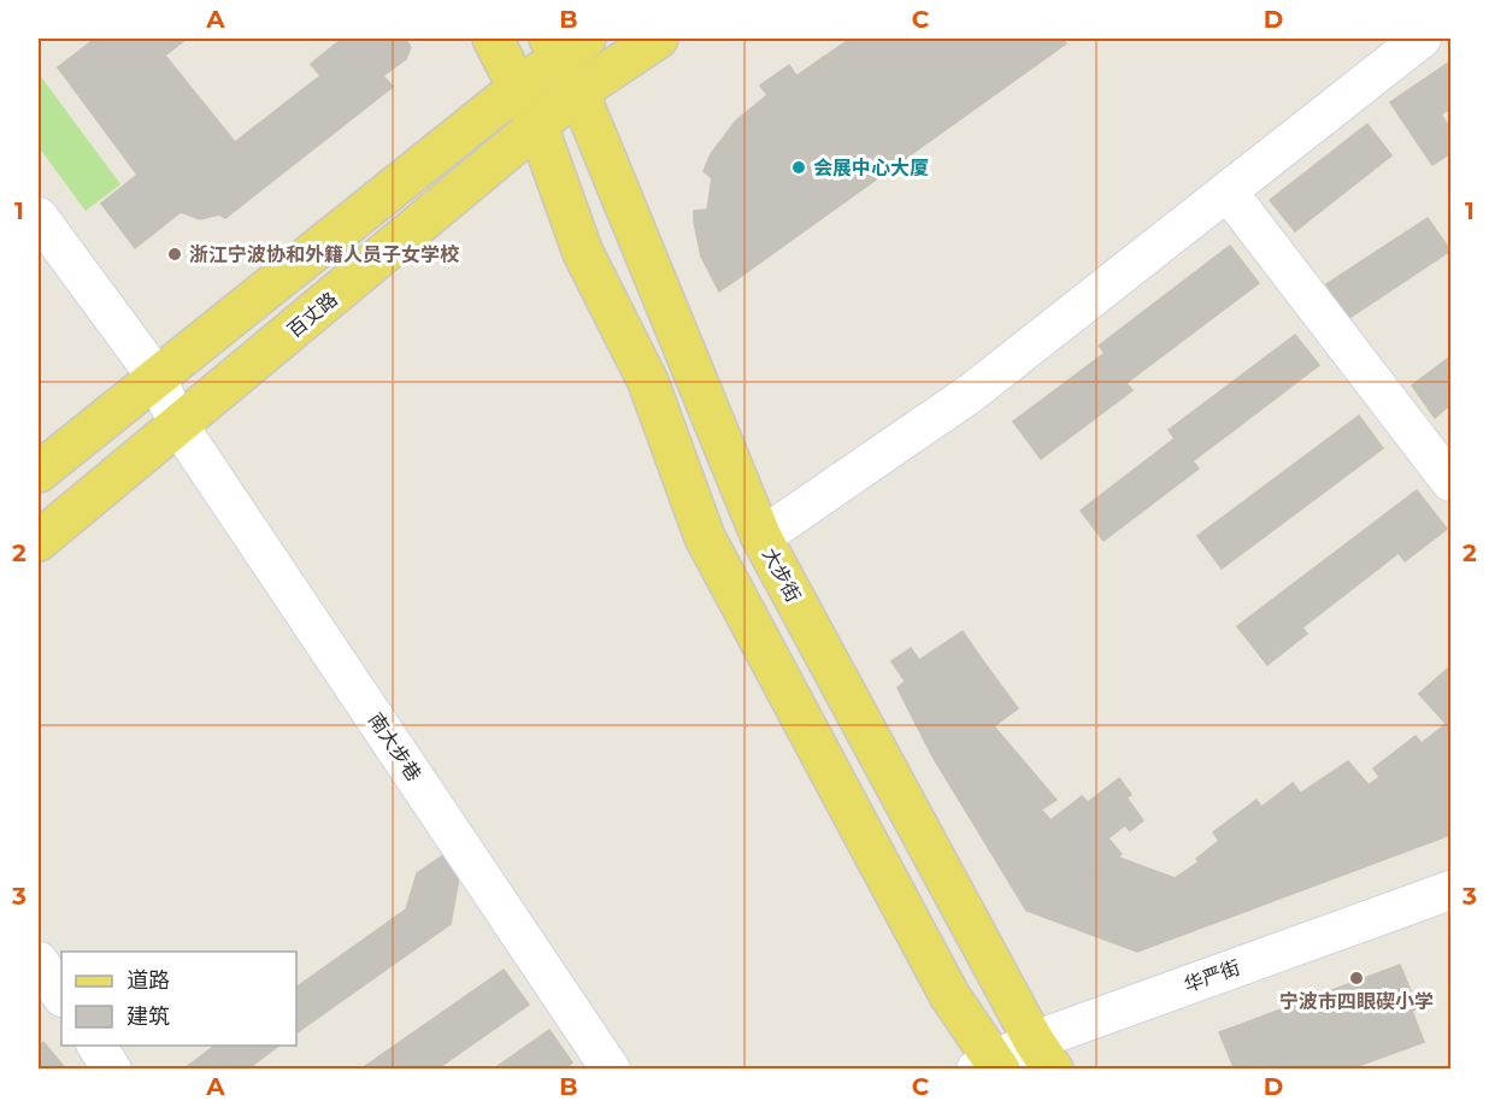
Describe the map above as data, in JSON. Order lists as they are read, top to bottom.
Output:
{
  "streets": {
    "main road": ["百丈路", "大步街"],
    "street": ["南大步巷", "华严街"]
  },
  "crossings": [
    ["百丈路", "大步街"],
    ["百丈路", "南大步巷"],
    ["大步街", "华严街"]
  ],
  "places": ["会展中心大厦", "浙江宁波协和外籍人员子女学校", "宁波市四眼碶小学"],
  "legend": ["道路", "建筑"],
  "grid": {
    "columns": [
      "A",
      "B",
      "C",
      "D"
    ],
    "rows": ["1", "2", "3"]
  }
}
